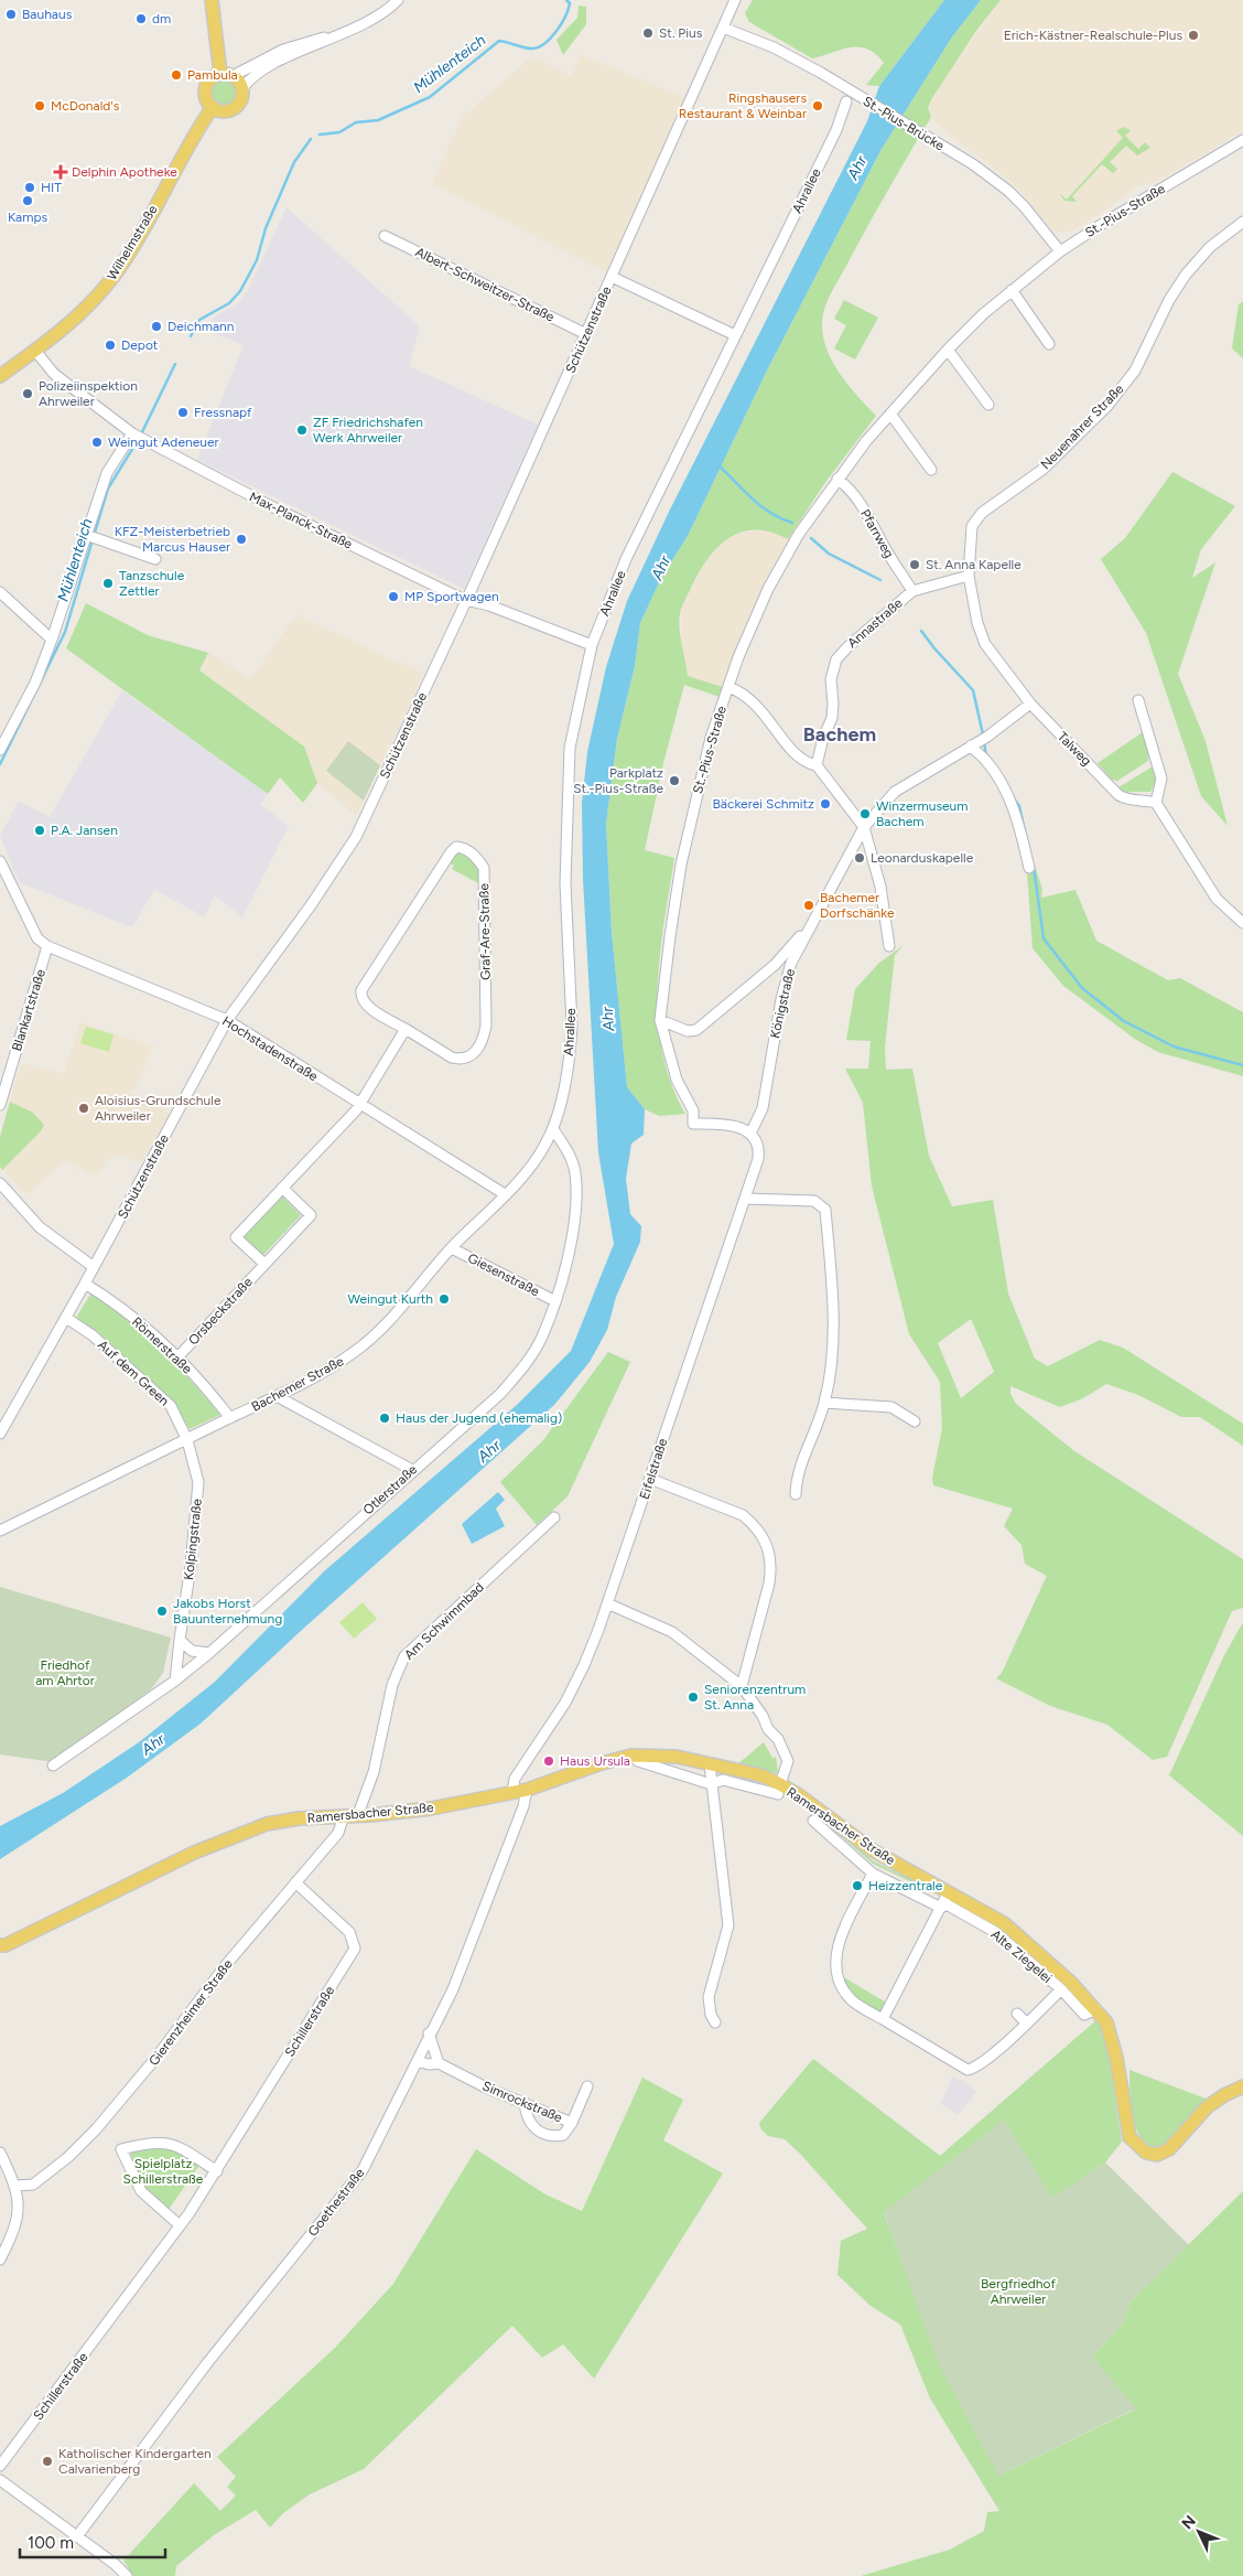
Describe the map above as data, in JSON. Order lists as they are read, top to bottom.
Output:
{
  "streets": {
    "main road": ["Wilhelmstraße", "Ramersbacher Straße"],
    "street": [
      "St.-Pius-Brücke",
      "Ahrallee",
      "St.-Pius-Straße",
      "Albert-Schweitzer-Straße",
      "Schützenstraße",
      "Neuenahrer Straße",
      "Max-Planck-Straße",
      "Pfarrweg",
      "Annastraße",
      "Talweg",
      "Graf-Are-Straße",
      "Königstraße",
      "Blankartstraße",
      "Hochstadenstraße",
      "Giesenstraße",
      "Orsbeckstraße",
      "Römerstraße",
      "Auf dem Green",
      "Bachemer Straße",
      "Eifelstraße",
      "Otlerstraße",
      "Kolpingstraße",
      "Am Schwimmbad",
      "Alte Ziegelei",
      "Gierenzheimer Straße",
      "Schillerstraße",
      "Simrockstraße",
      "Goethestraße"
    ]
  },
  "crossings": [
    ["St.-Pius-Brücke", "St.-Pius-Straße"],
    ["St.-Pius-Brücke", "Schützenstraße"],
    ["Ahrallee", "Max-Planck-Straße"],
    ["Ahrallee", "Bachemer Straße"],
    ["Ahrallee", "Otlerstraße"],
    ["St.-Pius-Straße", "Pfarrweg"],
    ["St.-Pius-Straße", "Königstraße"],
    ["St.-Pius-Straße", "Eifelstraße"],
    ["Wilhelmstraße", "Max-Planck-Straße"],
    ["Albert-Schweitzer-Straße", "Schützenstraße"],
    ["Schützenstraße", "Max-Planck-Straße"],
    ["Schützenstraße", "Hochstadenstraße"],
    ["Schützenstraße", "Römerstraße"],
    ["Schützenstraße", "Auf dem Green"],
    ["Neuenahrer Straße", "Annastraße"],
    ["Neuenahrer Straße", "Talweg"],
    ["Pfarrweg", "Annastraße"],
    ["Annastraße", "Talweg"],
    ["Talweg", "Königstraße"],
    ["Königstraße", "Eifelstraße"],
    ["Blankartstraße", "Hochstadenstraße"],
    ["Hochstadenstraße", "Bachemer Straße"],
    ["Giesenstraße", "Bachemer Straße"],
    ["Giesenstraße", "Otlerstraße"],
    ["Orsbeckstraße", "Römerstraße"],
    ["Römerstraße", "Bachemer Straße"],
    ["Auf dem Green", "Bachemer Straße"],
    ["Auf dem Green", "Kolpingstraße"],
    ["Bachemer Straße", "Otlerstraße"],
    ["Bachemer Straße", "Kolpingstraße"],
    ["Eifelstraße", "Ramersbacher Straße"],
    ["Otlerstraße", "Kolpingstraße"],
    ["Am Schwimmbad", "Ramersbacher Straße"],
    ["Ramersbacher Straße", "Gierenzheimer Straße"],
    ["Ramersbacher Straße", "Goethestraße"],
    ["Gierenzheimer Straße", "Schillerstraße"],
    ["Simrockstraße", "Goethestraße"]
  ],
  "districts": ["Bachem"],
  "water": ["Mühlenteich", "Ahr"],
  "parks": ["Friedhof am Ahrtor", "Spielplatz Schillerstraße", "Bergfriedhof Ahrweiler"],
  "places": {
    "other": [
      "Bauhaus",
      "dm",
      "St. Pius",
      "Erich-Kästner-Realschule-Plus",
      "Pambula",
      "McDonald's",
      "Ringshausers Restaurant & Weinbar",
      "HIT",
      "Kamps",
      "Deichmann",
      "Depot",
      "Polizeiinspektion Ahrweiler",
      "Fressnapf",
      "ZF Friedrichshafen Werk Ahrweiler",
      "Weingut Adeneuer",
      "KFZ-Meisterbetrieb Marcus Hauser",
      "St. Anna Kapelle",
      "Tanzschule Zettler",
      "MP Sportwagen",
      "Parkplatz St.-Pius-Straße",
      "Bäckerei Schmitz",
      "Winzermuseum Bachem",
      "P.A. Jansen",
      "Leonarduskapelle",
      "Bachemer Dorfschänke",
      "Aloisius-Grundschule Ahrweiler",
      "Weingut Kurth",
      "Haus der Jugend (ehemalig)",
      "Jakobs Horst Bauunternehmung",
      "Seniorenzentrum St. Anna",
      "Haus Ursula",
      "Heizzentrale",
      "Katholischer Kindergarten Calvarienberg"
    ],
    "health": ["Delphin Apotheke"]
  },
  "scale_bar": "100 m",
  "north": "top left"
}
